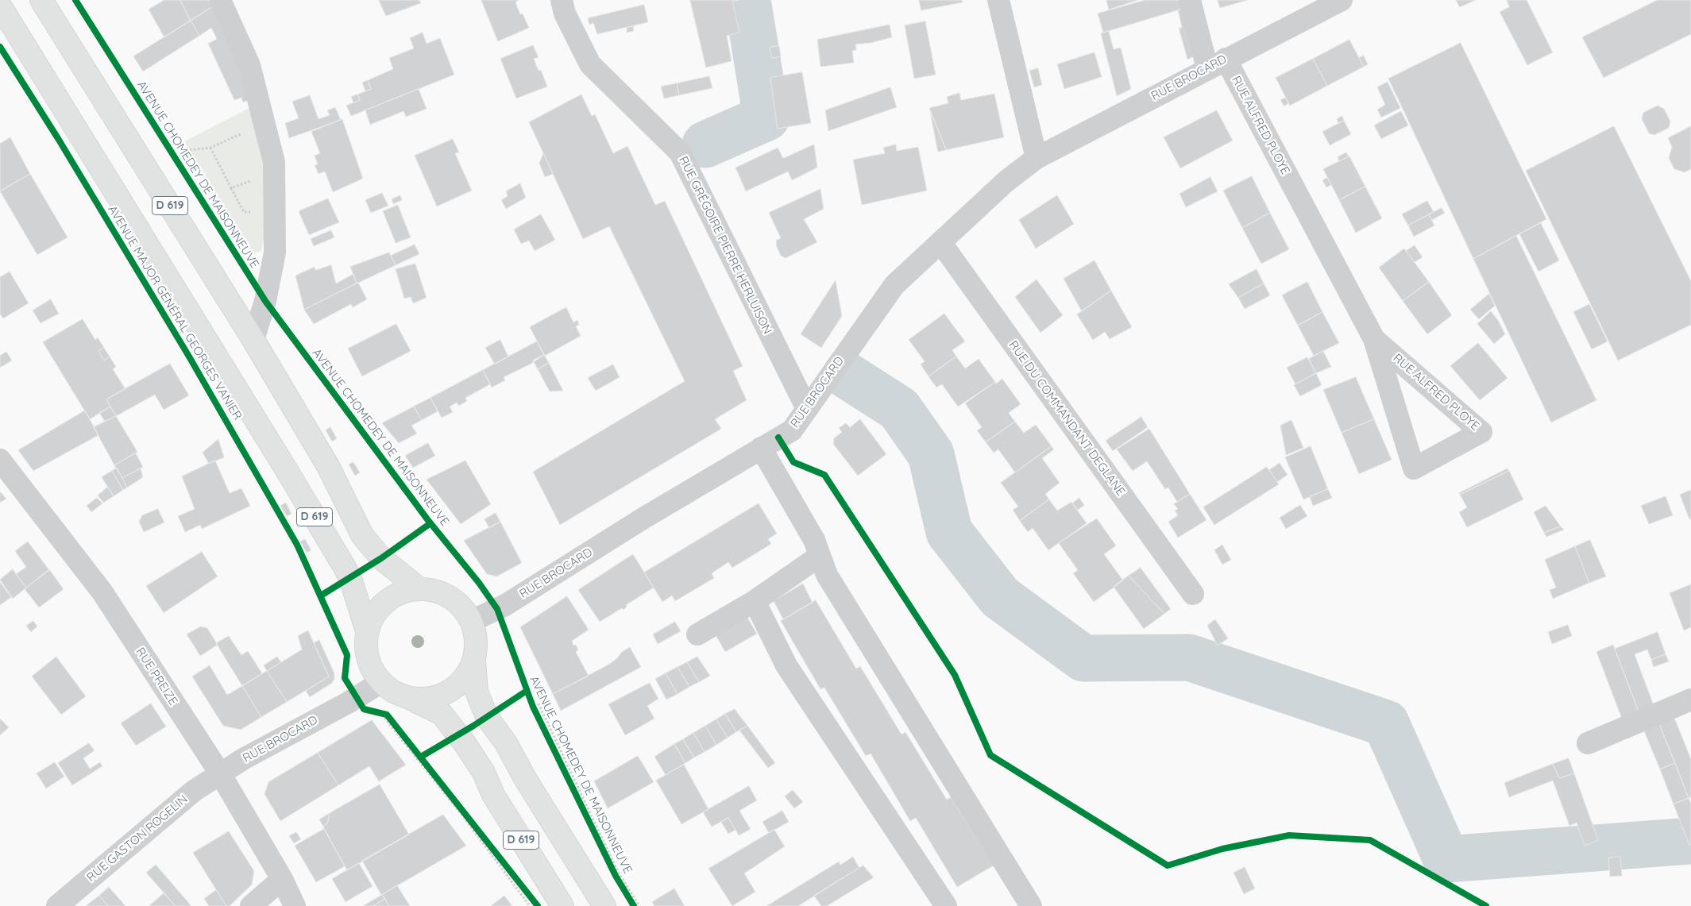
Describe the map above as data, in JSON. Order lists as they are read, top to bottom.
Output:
{
  "streets": {
    "main road": ["D 619", "AVENUE MAJOR GÉNÉRAL GEORGES VANIER"],
    "street": [
      "RUE BROCARD",
      "RUE ALFRED PLOYE",
      "RUE GRÉGOIRE PIERRE HERLUISON",
      "RUE DU COMMANDANT DEGLANE",
      "RUE PREIZE",
      "RUE GASTON ROGELIN"
    ],
    "cycle path": ["AVENUE CHOMEDEY DE MAISONNEUVE"]
  },
  "crossings": [
    ["RUE BROCARD", "RUE ALFRED PLOYE"],
    ["RUE BROCARD", "D 619"],
    ["RUE BROCARD", "RUE GRÉGOIRE PIERRE HERLUISON"],
    ["RUE BROCARD", "AVENUE MAJOR GÉNÉRAL GEORGES VANIER"],
    ["RUE BROCARD", "RUE DU COMMANDANT DEGLANE"],
    ["RUE BROCARD", "RUE PREIZE"],
    ["RUE BROCARD", "RUE GASTON ROGELIN"],
    ["D 619", "AVENUE MAJOR GÉNÉRAL GEORGES VANIER"],
    ["RUE PREIZE", "RUE GASTON ROGELIN"]
  ]
}
